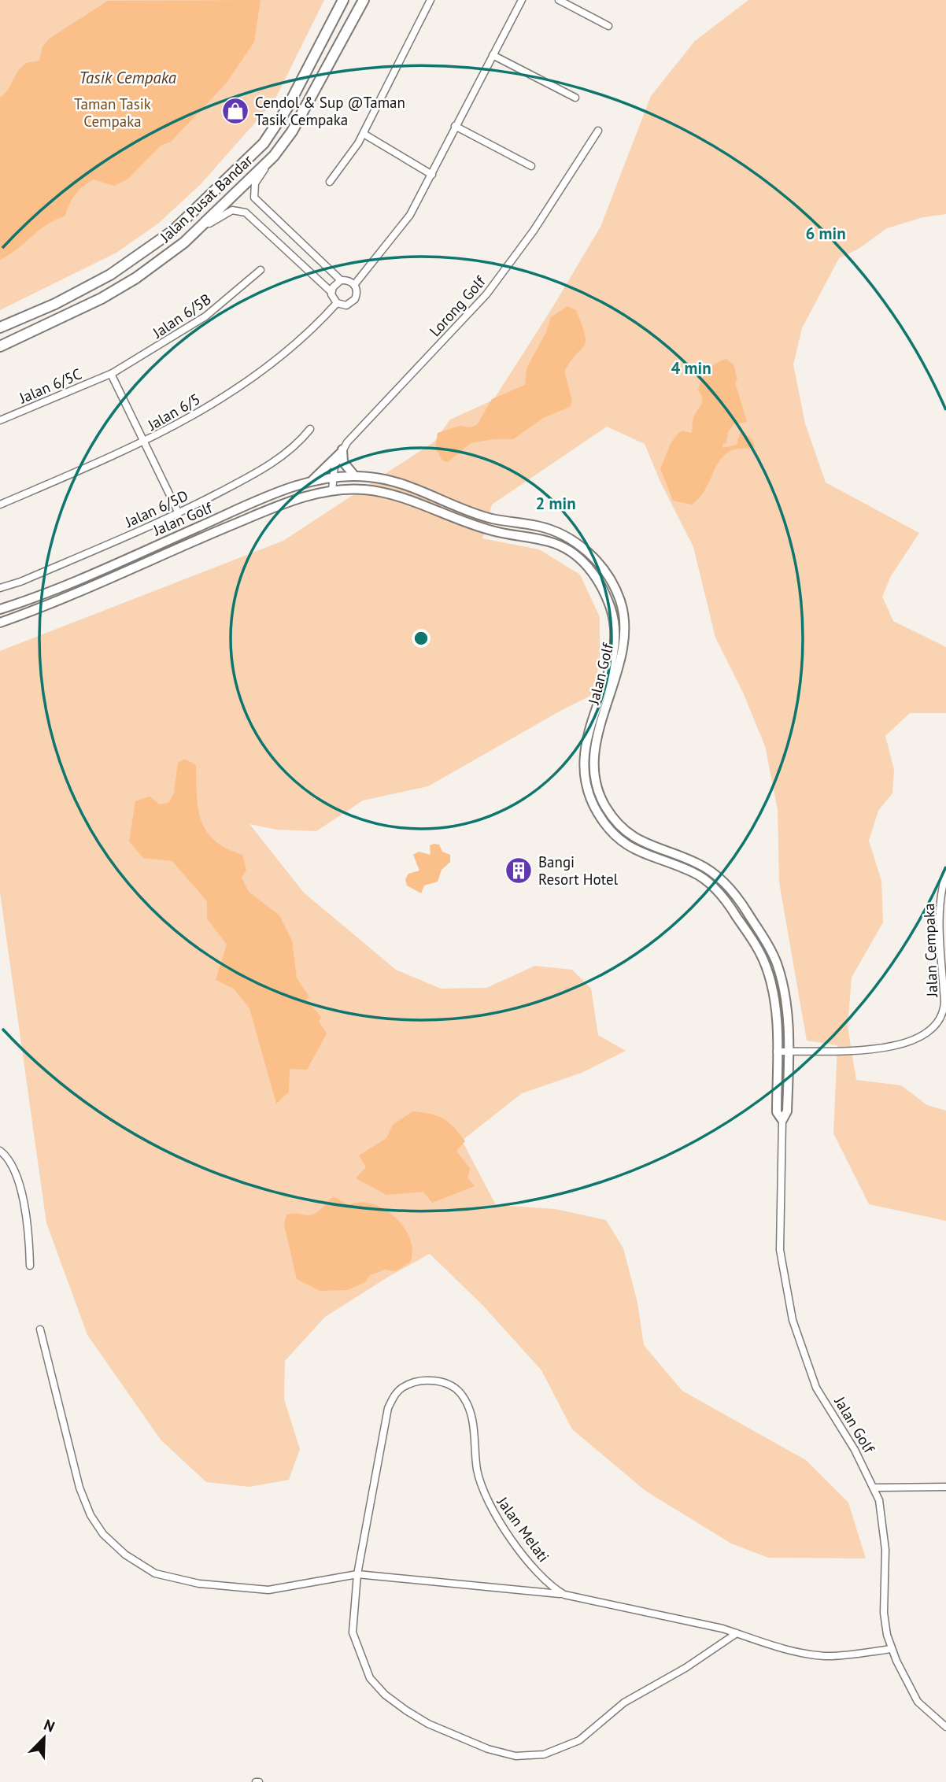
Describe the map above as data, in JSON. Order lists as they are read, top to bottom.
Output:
{
  "streets": {
    "main road": ["Jalan Pusat Bandar"],
    "street": [
      "Lorong Golf",
      "Jalan 6/5B",
      "Jalan 6/5C",
      "Jalan 6/5",
      "Jalan 6/5D",
      "Jalan Golf",
      "Jalan Cempaka",
      "Jalan Melati"
    ]
  },
  "crossings": [
    ["Lorong Golf", "Jalan Golf"],
    ["Jalan 6/5B", "Jalan 6/5C"],
    ["Jalan Golf", "Jalan Cempaka"],
    ["Jalan Golf", "Jalan Melati"]
  ],
  "water": ["Tasik Cempaka"],
  "parks": ["Taman Tasik Cempaka"],
  "places": {
    "shop": ["Cendol & Sup @Taman Tasik Cempaka"],
    "building": ["Bangi Resort Hotel"]
  },
  "north": "top right",
  "rings": ["6 min", "4 min", "2 min"]
}
